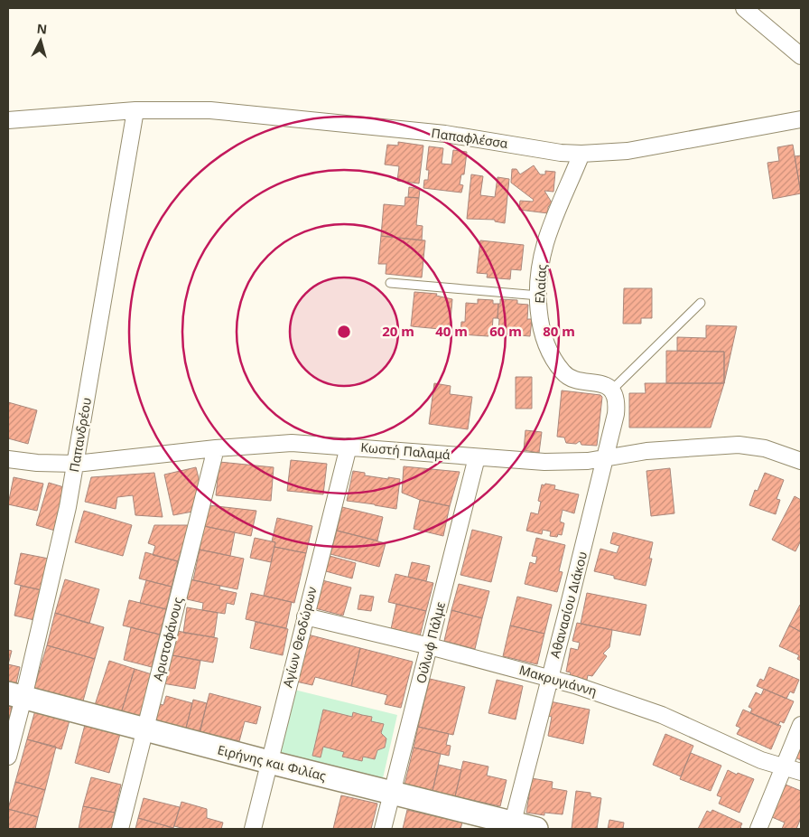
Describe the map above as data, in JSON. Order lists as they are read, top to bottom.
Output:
{
  "streets": {
    "street": [
      "Παπαφλέσσα",
      "Ελαίας",
      "Παπανδρέου",
      "Κωστή Παλαμά",
      "Αθανασίου Διάκου",
      "Αγίων Θεοδώρων",
      "Αριστοφάνους",
      "Ούλωφ Πάλμε",
      "Μακρυγιάννη",
      "Ειρήνης και Φιλίας"
    ]
  },
  "crossings": [
    ["Παπαφλέσσα", "Ελαίας"],
    ["Παπαφλέσσα", "Παπανδρέου"],
    ["Παπανδρέου", "Κωστή Παλαμά"],
    ["Παπανδρέου", "Ειρήνης και Φιλίας"],
    ["Κωστή Παλαμά", "Αθανασίου Διάκου"],
    ["Κωστή Παλαμά", "Αγίων Θεοδώρων"],
    ["Κωστή Παλαμά", "Αριστοφάνους"],
    ["Κωστή Παλαμά", "Ούλωφ Πάλμε"],
    ["Αθανασίου Διάκου", "Μακρυγιάννη"],
    ["Αθανασίου Διάκου", "Ειρήνης και Φιλίας"],
    ["Αγίων Θεοδώρων", "Μακρυγιάννη"],
    ["Αγίων Θεοδώρων", "Ειρήνης και Φιλίας"],
    ["Αριστοφάνους", "Ειρήνης και Φιλίας"],
    ["Ούλωφ Πάλμε", "Μακρυγιάννη"],
    ["Ούλωφ Πάλμε", "Ειρήνης και Φιλίας"]
  ],
  "north": "top",
  "rings": [
    "20 m",
    "40 m",
    "60 m",
    "80 m"
  ]
}
